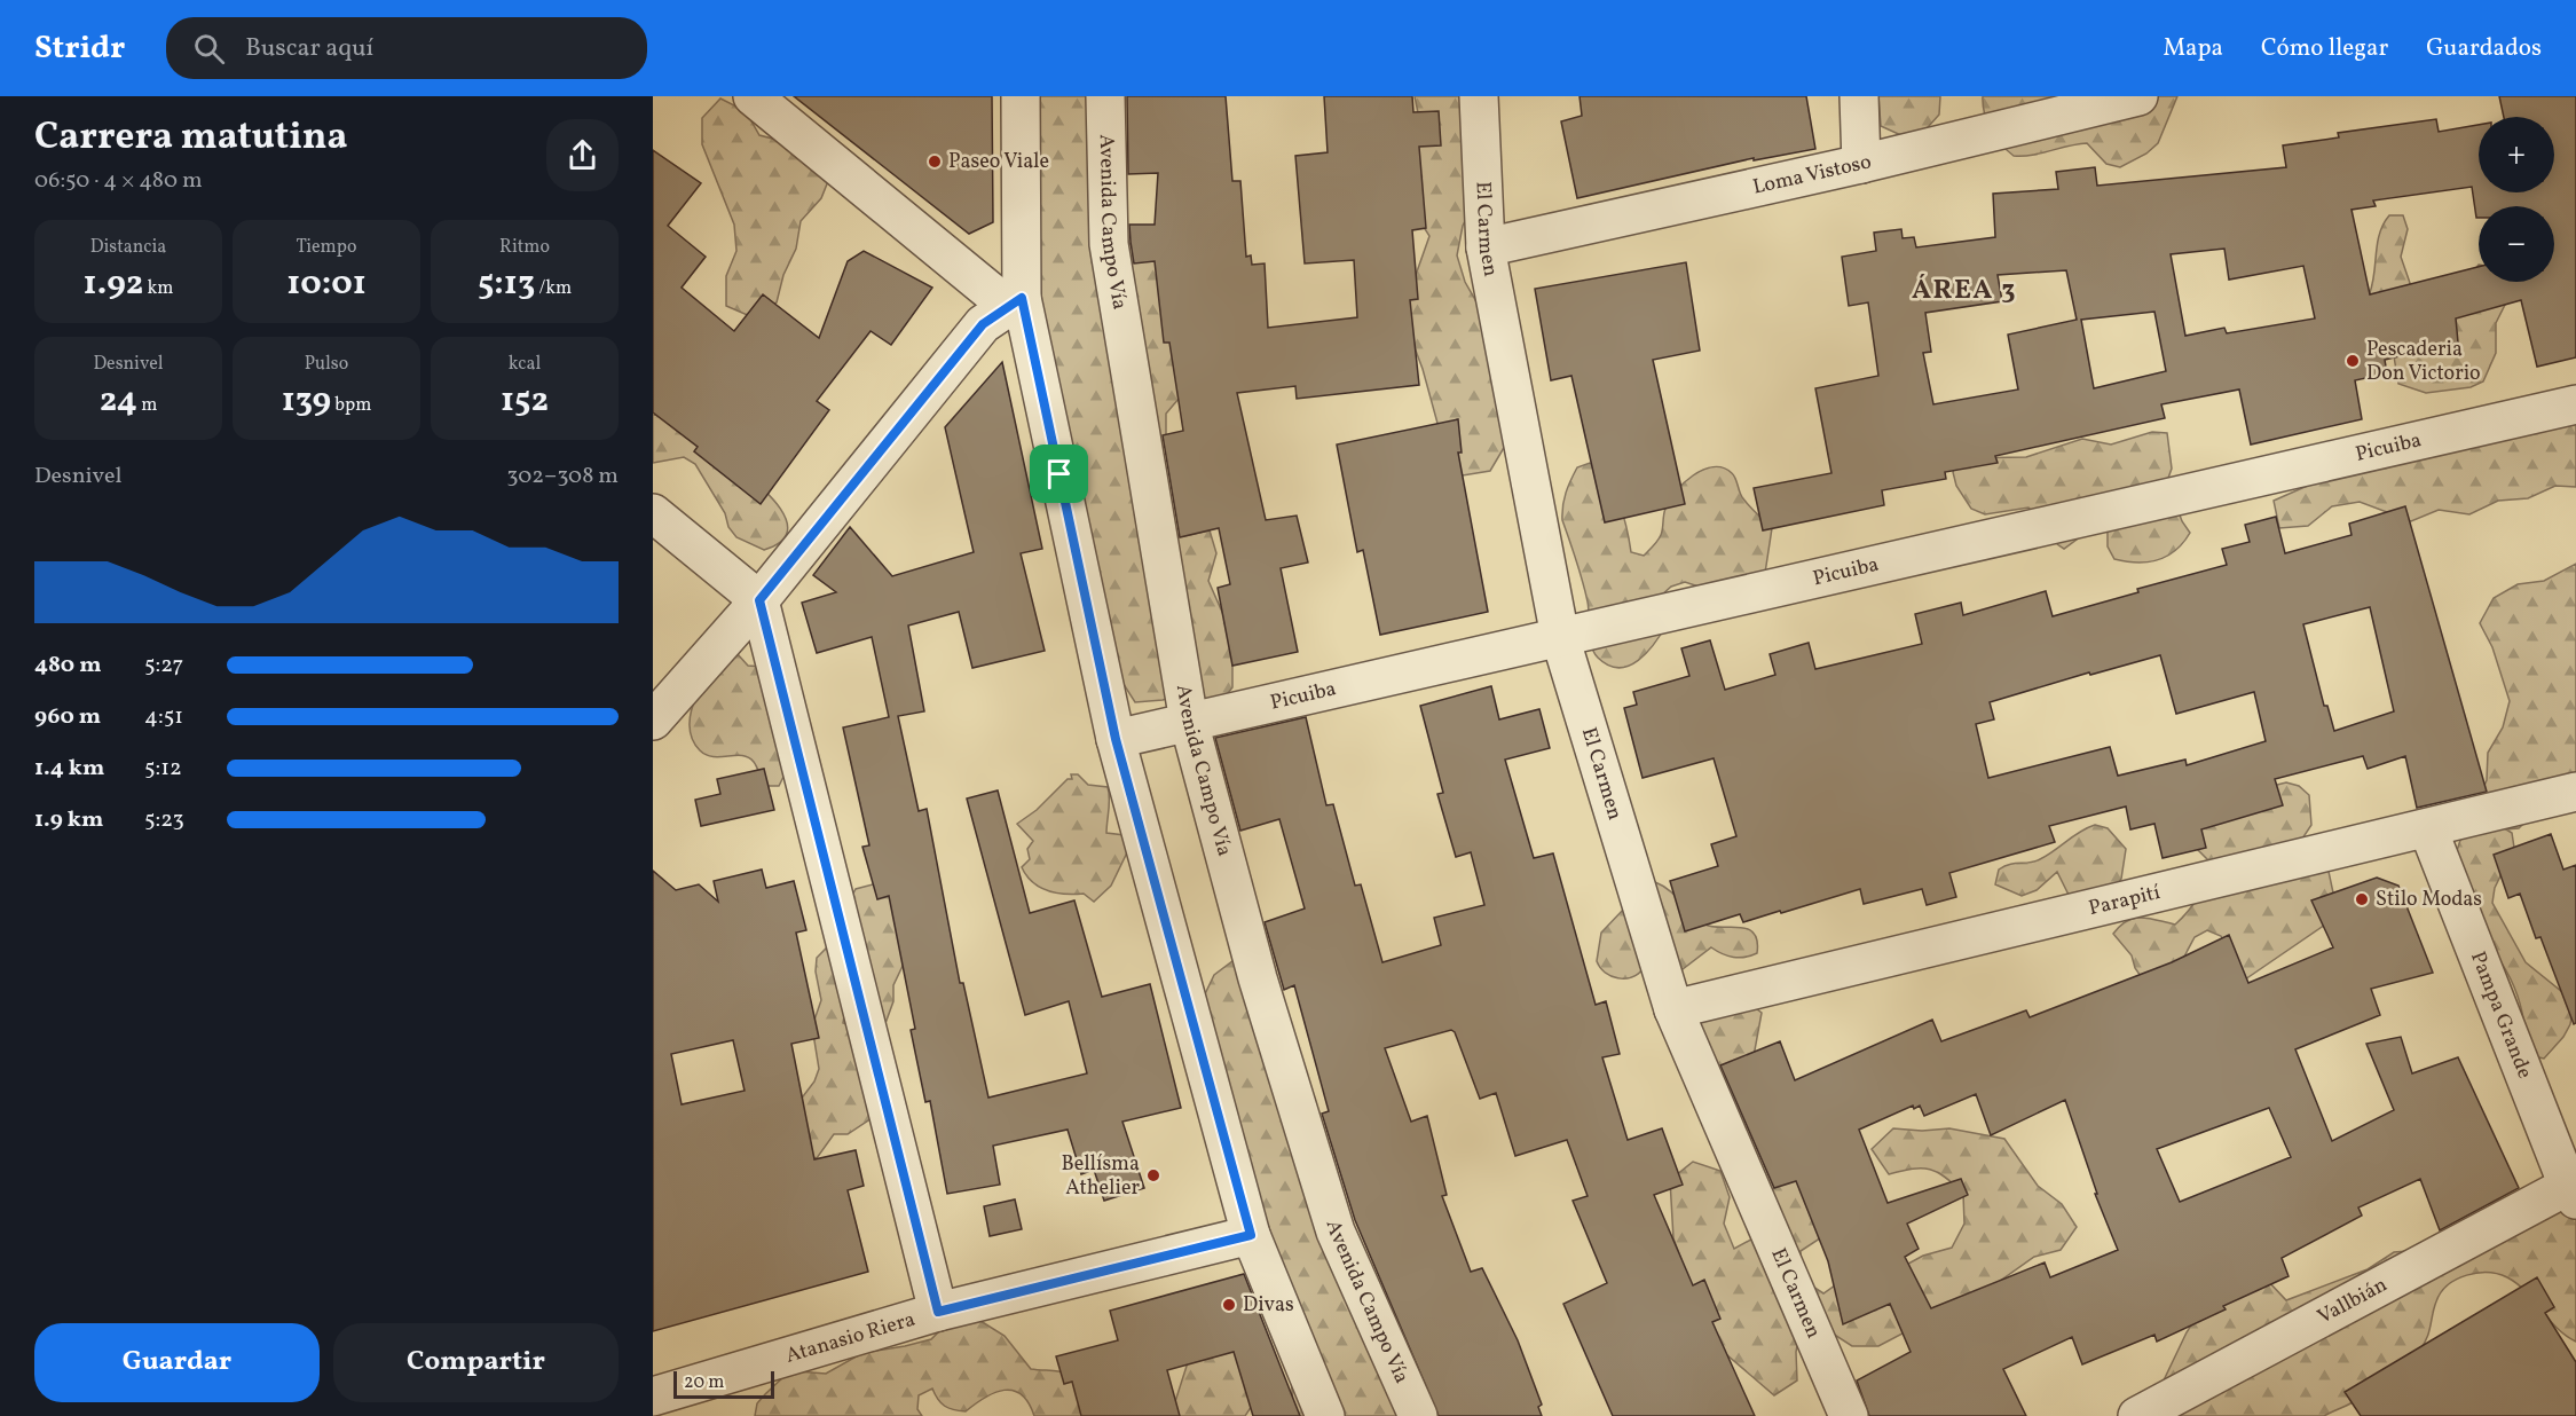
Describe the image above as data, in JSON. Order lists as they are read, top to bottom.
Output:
{
  "streets": {
    "street": [
      "Loma Vistoso",
      "Avenida Campo Vía",
      "El Carmen",
      "Picuiba",
      "Parapití",
      "Pampa Grande",
      "Vallbián",
      "Atanasio Riera"
    ]
  },
  "crossings": [
    ["Loma Vistoso", "El Carmen"],
    ["Avenida Campo Vía", "Picuiba"],
    ["El Carmen", "Picuiba"],
    ["El Carmen", "Parapití"],
    ["Parapití", "Pampa Grande"],
    ["Pampa Grande", "Vallbián"]
  ],
  "districts": ["ÁREA 3"],
  "places": [
    "Paseo Viale",
    "Pescaderia Don Victorio",
    "Stilo Modas",
    "Bellísma Athelier",
    "Divas"
  ],
  "scale_bar": "20 m",
  "page": {
    "header": "Stridr",
    "search": "Buscar aquí",
    "nav": ["Mapa", "Cómo llegar", "Guardados"],
    "heading": ["Carrera matutina", "06:50 · 4 × 480 m"],
    "map_buttons": ["+", "−"],
    "stats": [
      ["Distancia", "1.92 km"],
      ["Tiempo", "10:01"],
      ["Ritmo", "5:13 /km"],
      ["Desnivel", "24 m"],
      ["Pulso", "139 bpm"],
      ["kcal", "152"]
    ],
    "chart": ["Desnivel", "302–308 m"],
    "list": [
      {
        "name": "480 m",
        "note": "5:27"
      },
      {
        "name": "960 m",
        "note": "4:51"
      },
      {
        "name": "1.4 km",
        "note": "5:12"
      },
      {
        "name": "1.9 km",
        "note": "5:23"
      }
    ],
    "buttons": ["Guardar", "Compartir"],
    "scale": "20 m"
  }
}
